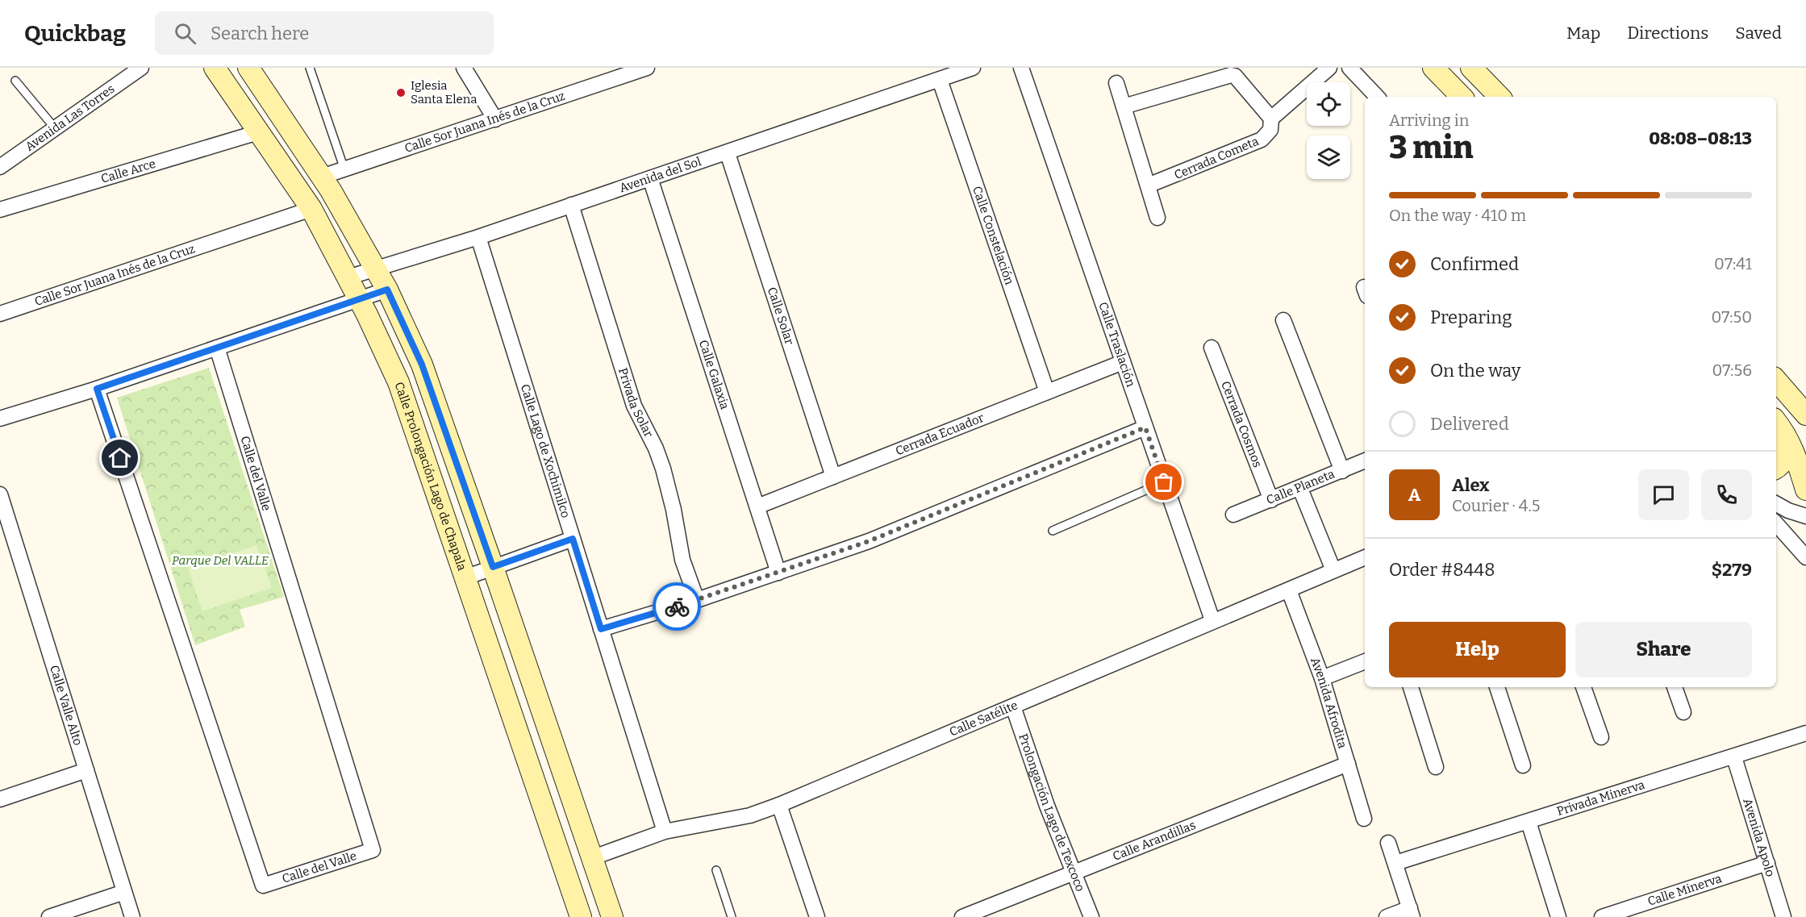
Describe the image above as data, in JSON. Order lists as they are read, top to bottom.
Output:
{
  "streets": {
    "main road": ["Calle Prolongación Lago de Chapala"],
    "street": [
      "Avenida Las Torres",
      "Calle Sor Juana Inés de la Cruz",
      "Cerrada Cometa",
      "Calle Arce",
      "Avenida del Sol",
      "Calle Constelación",
      "Calle Solar",
      "Calle Traslación",
      "Calle Galaxia",
      "Privada Solar",
      "Cerrada Cosmos",
      "Cerrada Ecuador",
      "Calle Lago de Xochimilco",
      "Calle del Valle",
      "Calle Planeta",
      "Avenida Afrodita",
      "Calle Valle Alto",
      "Calle Satélite",
      "Privada Minerva",
      "Prolongación Lago de Texcoco",
      "Avenida Apolo",
      "Calle Arandillas",
      "Calle Minerva"
    ]
  },
  "crossings": [
    ["Calle Sor Juana Inés de la Cruz", "Calle Prolongación Lago de Chapala"],
    ["Calle Arce", "Calle Prolongación Lago de Chapala"],
    ["Avenida del Sol", "Calle Constelación"],
    ["Avenida del Sol", "Calle Solar"],
    ["Avenida del Sol", "Calle Galaxia"],
    ["Avenida del Sol", "Privada Solar"],
    ["Avenida del Sol", "Calle Lago de Xochimilco"],
    ["Avenida del Sol", "Calle Prolongación Lago de Chapala"],
    ["Calle Constelación", "Cerrada Ecuador"],
    ["Calle Solar", "Cerrada Ecuador"],
    ["Calle Traslación", "Cerrada Ecuador"],
    ["Calle Traslación", "Calle Satélite"],
    ["Calle Galaxia", "Cerrada Ecuador"],
    ["Cerrada Cosmos", "Calle Planeta"],
    ["Calle Lago de Xochimilco", "Calle Satélite"],
    ["Avenida Afrodita", "Calle Satélite"],
    ["Avenida Afrodita", "Calle Arandillas"],
    ["Calle Satélite", "Prolongación Lago de Texcoco"],
    ["Privada Minerva", "Avenida Apolo"],
    ["Prolongación Lago de Texcoco", "Calle Arandillas"],
    ["Avenida Apolo", "Calle Minerva"]
  ],
  "parks": ["Parque Del VALLE"],
  "places": ["Iglesia Santa Elena"],
  "page": {
    "header": "Quickbag",
    "search": "Search here",
    "nav": ["Map", "Directions", "Saved"],
    "heading": ["3 min", "Arriving in", "08:08–08:13"],
    "panel": [
      "Alex",
      "Courier · 4.5",
      "Order #8448",
      "$279"
    ],
    "bar": "On the way · 410 m",
    "list": [
      ["Confirmed", "07:41"],
      ["Preparing", "07:50"],
      ["On the way", "07:56"],
      "Delivered"
    ],
    "round": "A",
    "buttons": ["Help", "Share"]
  }
}
